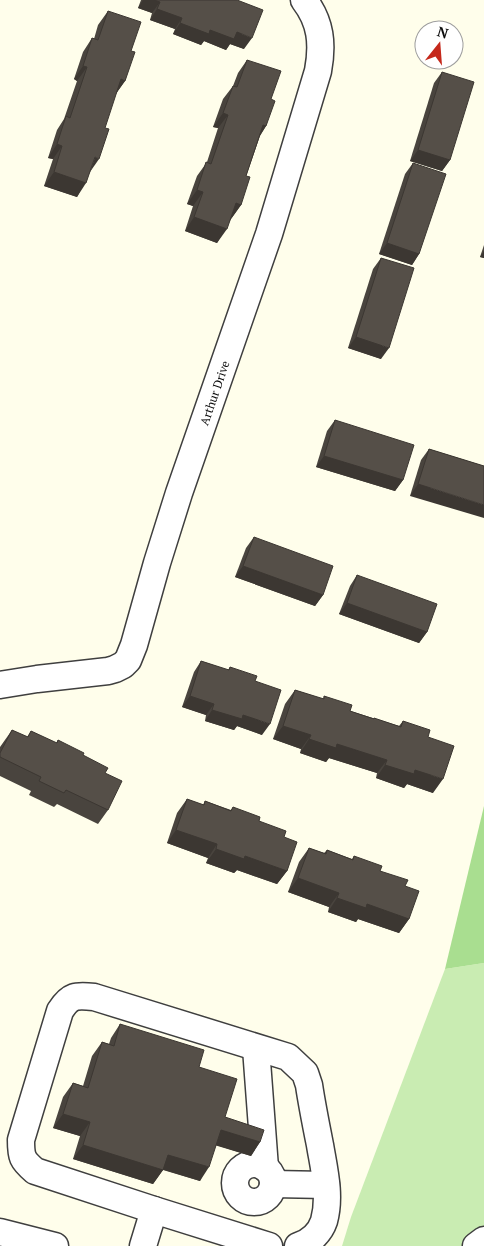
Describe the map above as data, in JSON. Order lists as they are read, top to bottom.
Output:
{
  "streets": {
    "street": ["Arthur Drive"]
  },
  "north": "top"
}
